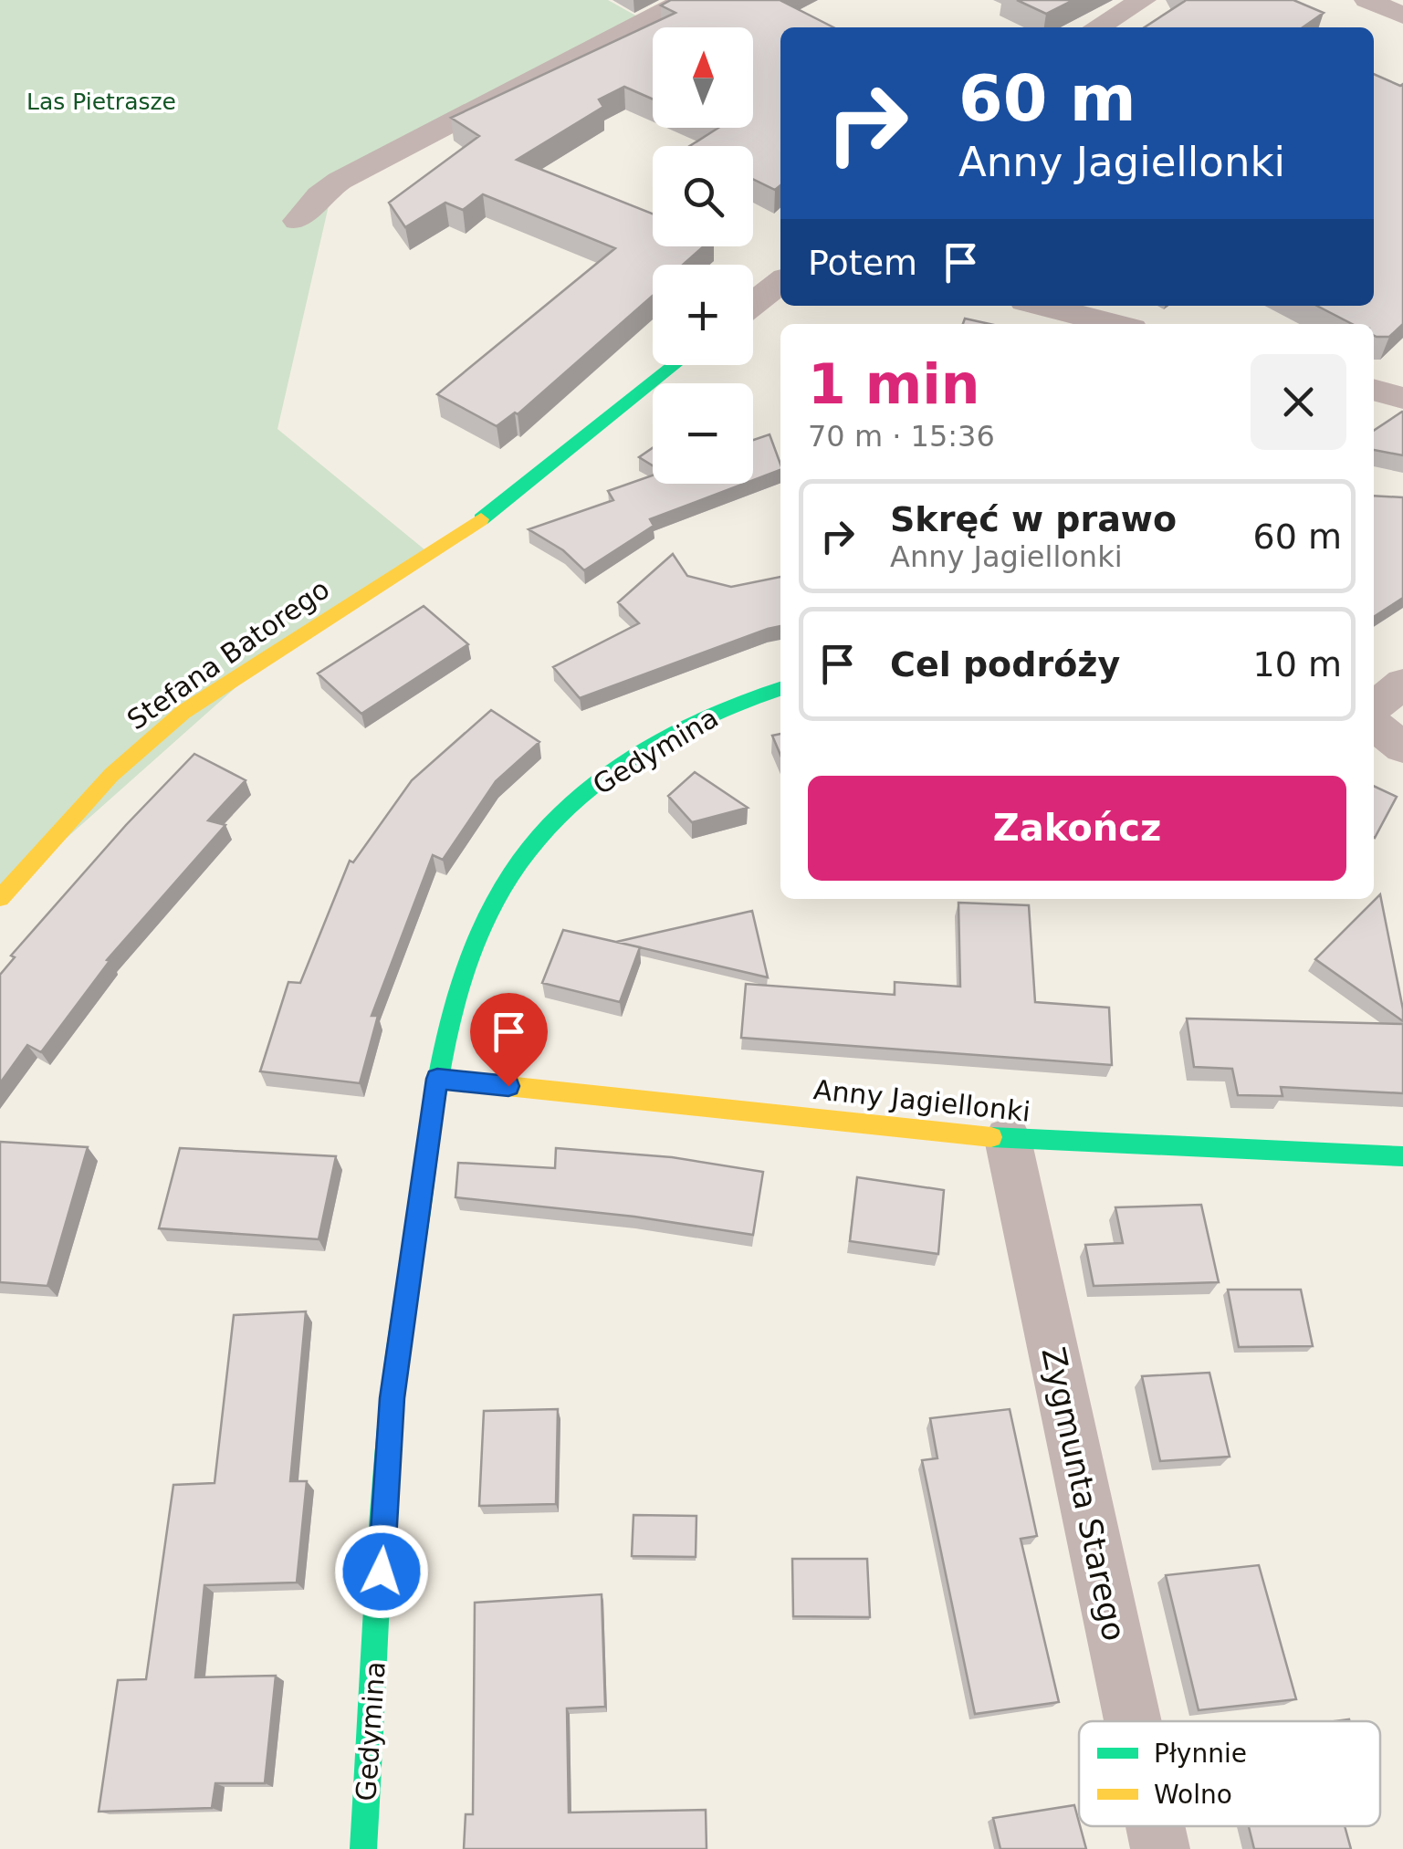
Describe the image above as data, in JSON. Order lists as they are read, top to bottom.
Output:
{
  "streets": {
    "street": [
      "Stefana Batorego",
      "Gedymina",
      "Anny Jagiellonki",
      "Zygmunta Starego"
    ]
  },
  "crossings": [
    ["Gedymina", "Anny Jagiellonki"],
    ["Anny Jagiellonki", "Zygmunta Starego"]
  ],
  "parks": ["Las Pietrasze"],
  "legend": ["Płynnie", "Wolno"],
  "north": "top",
  "page": {
    "map_buttons": ["+", "−"],
    "turn": ["60 m", "Anny Jagiellonki"],
    "then": "Potem",
    "heading": ["1 min", "70 m · 15:36"],
    "list": [
      {
        "name": "Skręć w prawo",
        "note": "Anny Jagiellonki",
        "value": "60 m"
      },
      {
        "name": "Cel podróży",
        "value": "10 m"
      }
    ],
    "buttons": "Zakończ"
  }
}
